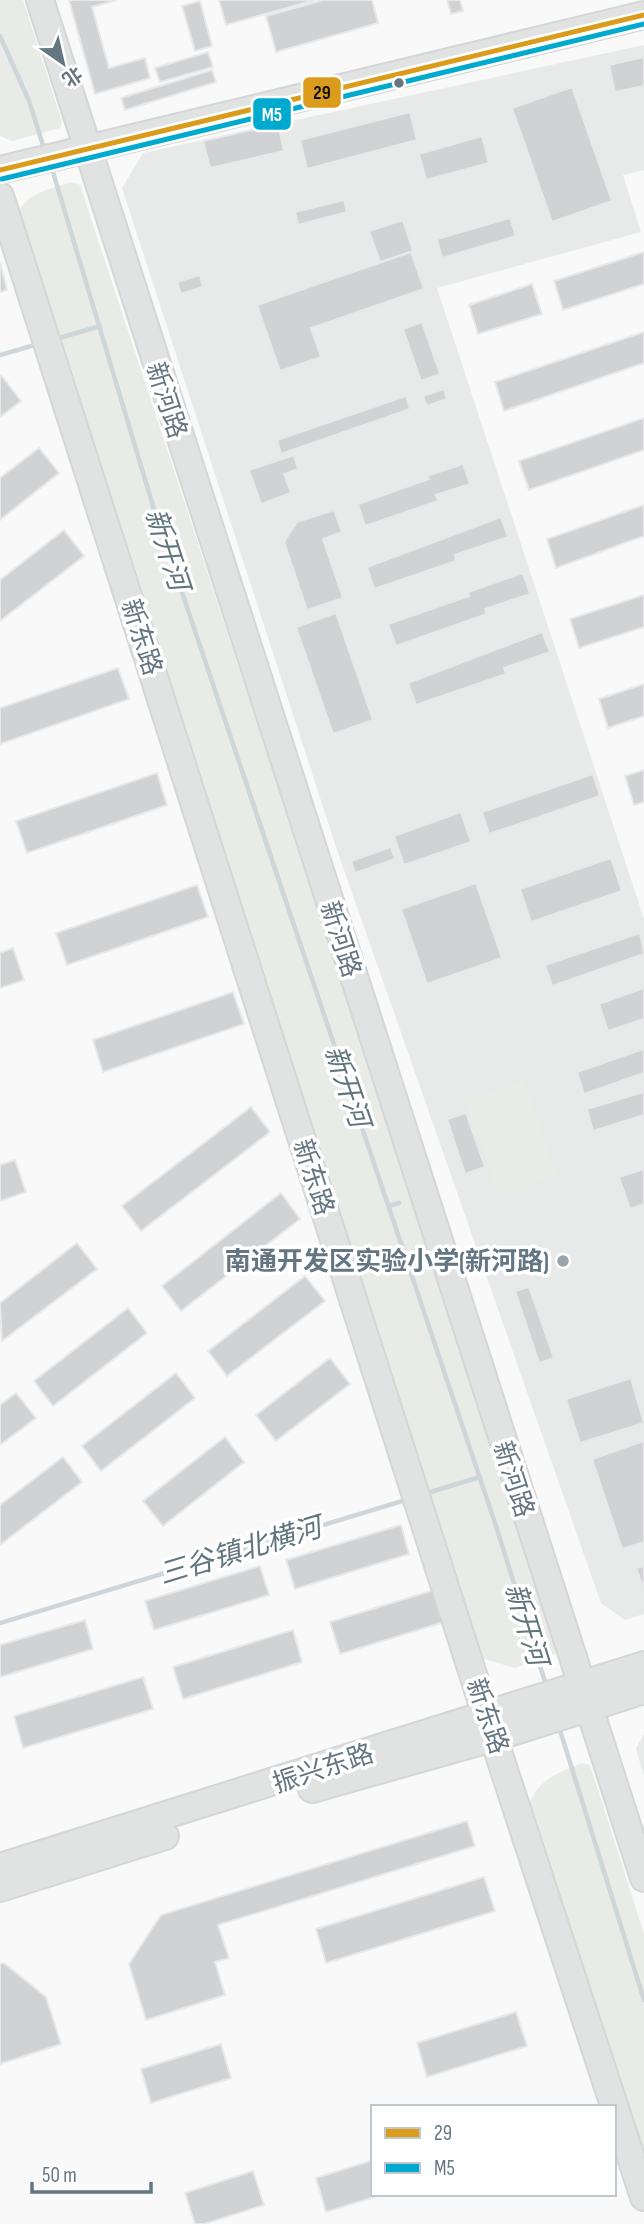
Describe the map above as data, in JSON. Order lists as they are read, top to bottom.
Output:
{
  "streets": {
    "street": ["新河路", "新东路", "振兴东路"]
  },
  "crossings": [
    ["新河路", "振兴东路"],
    ["新东路", "振兴东路"]
  ],
  "water": ["新开河", "三谷镇北横河"],
  "places": ["南通开发区实验小学(新河路)"],
  "lines": ["transit line 29", "transit line M5"],
  "legend": ["29", "M5"],
  "scale_bar": "50 m",
  "north": "bottom right"
}
